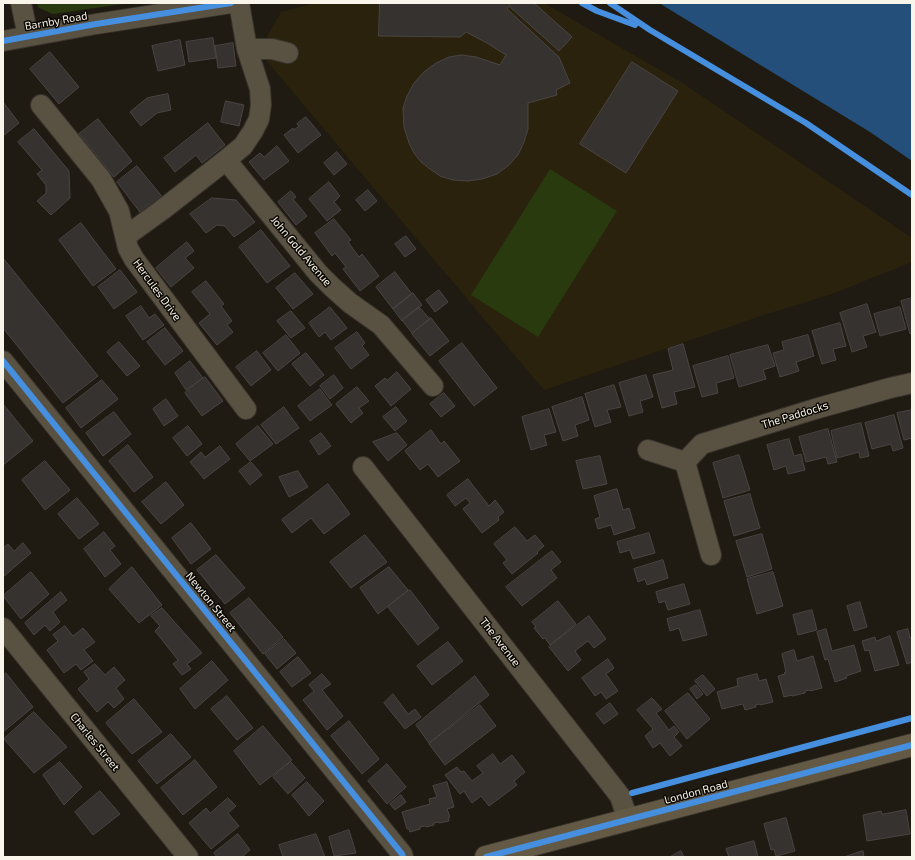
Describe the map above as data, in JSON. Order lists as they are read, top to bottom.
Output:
{
  "streets": {
    "main road": ["London Road"],
    "street": [
      "Barnby Road",
      "John Gold Avenue",
      "Hercules Drive",
      "The Paddocks",
      "Newton Street",
      "The Avenue",
      "Charles Street"
    ]
  },
  "crossings": [
    ["The Avenue", "London Road"]
  ]
}
